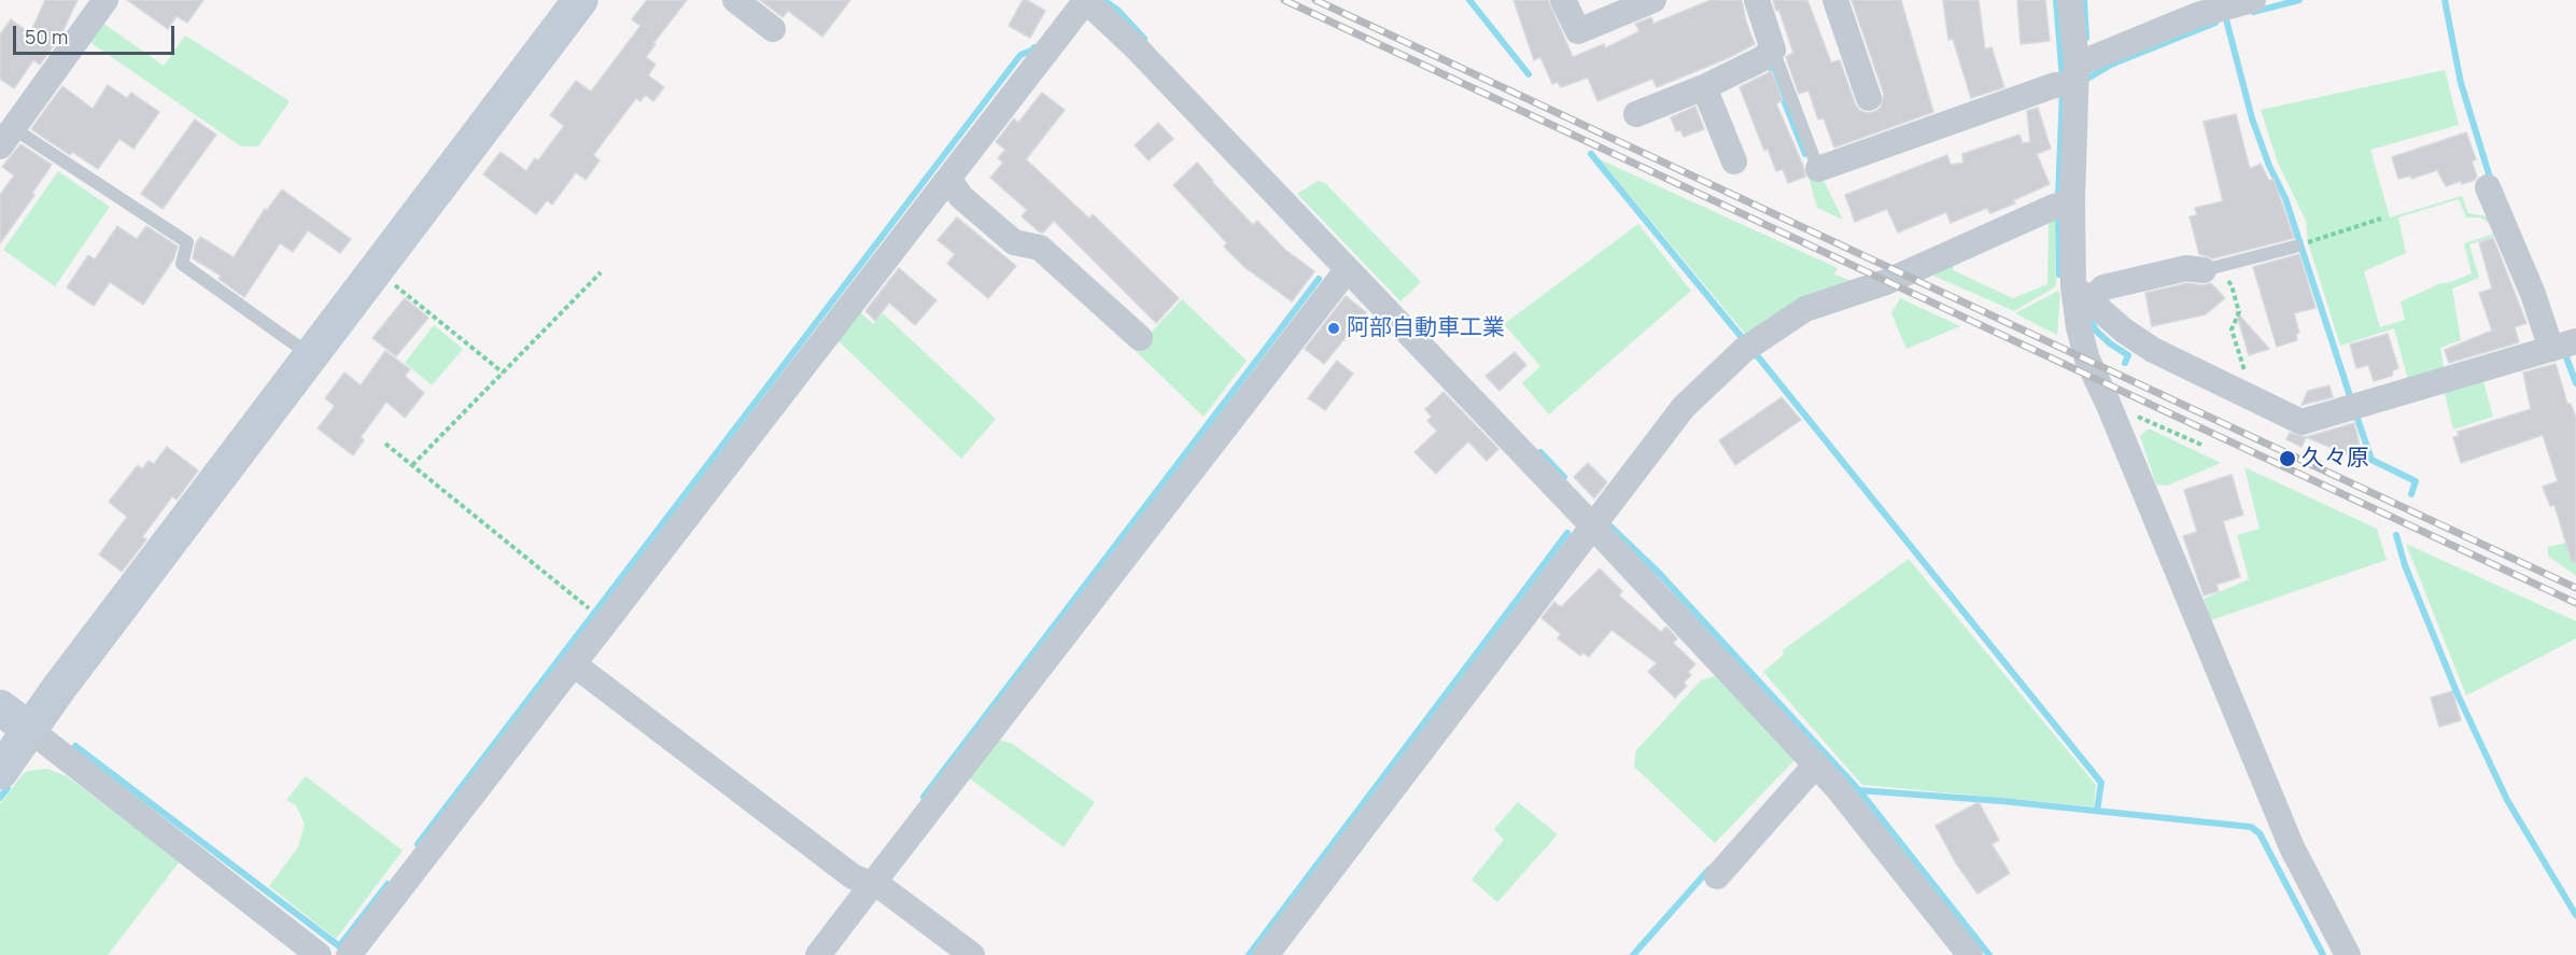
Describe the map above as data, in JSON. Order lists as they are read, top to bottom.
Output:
{
  "places": ["阿部自動車工業", "久々原"],
  "scale_bar": "50 m"
}
